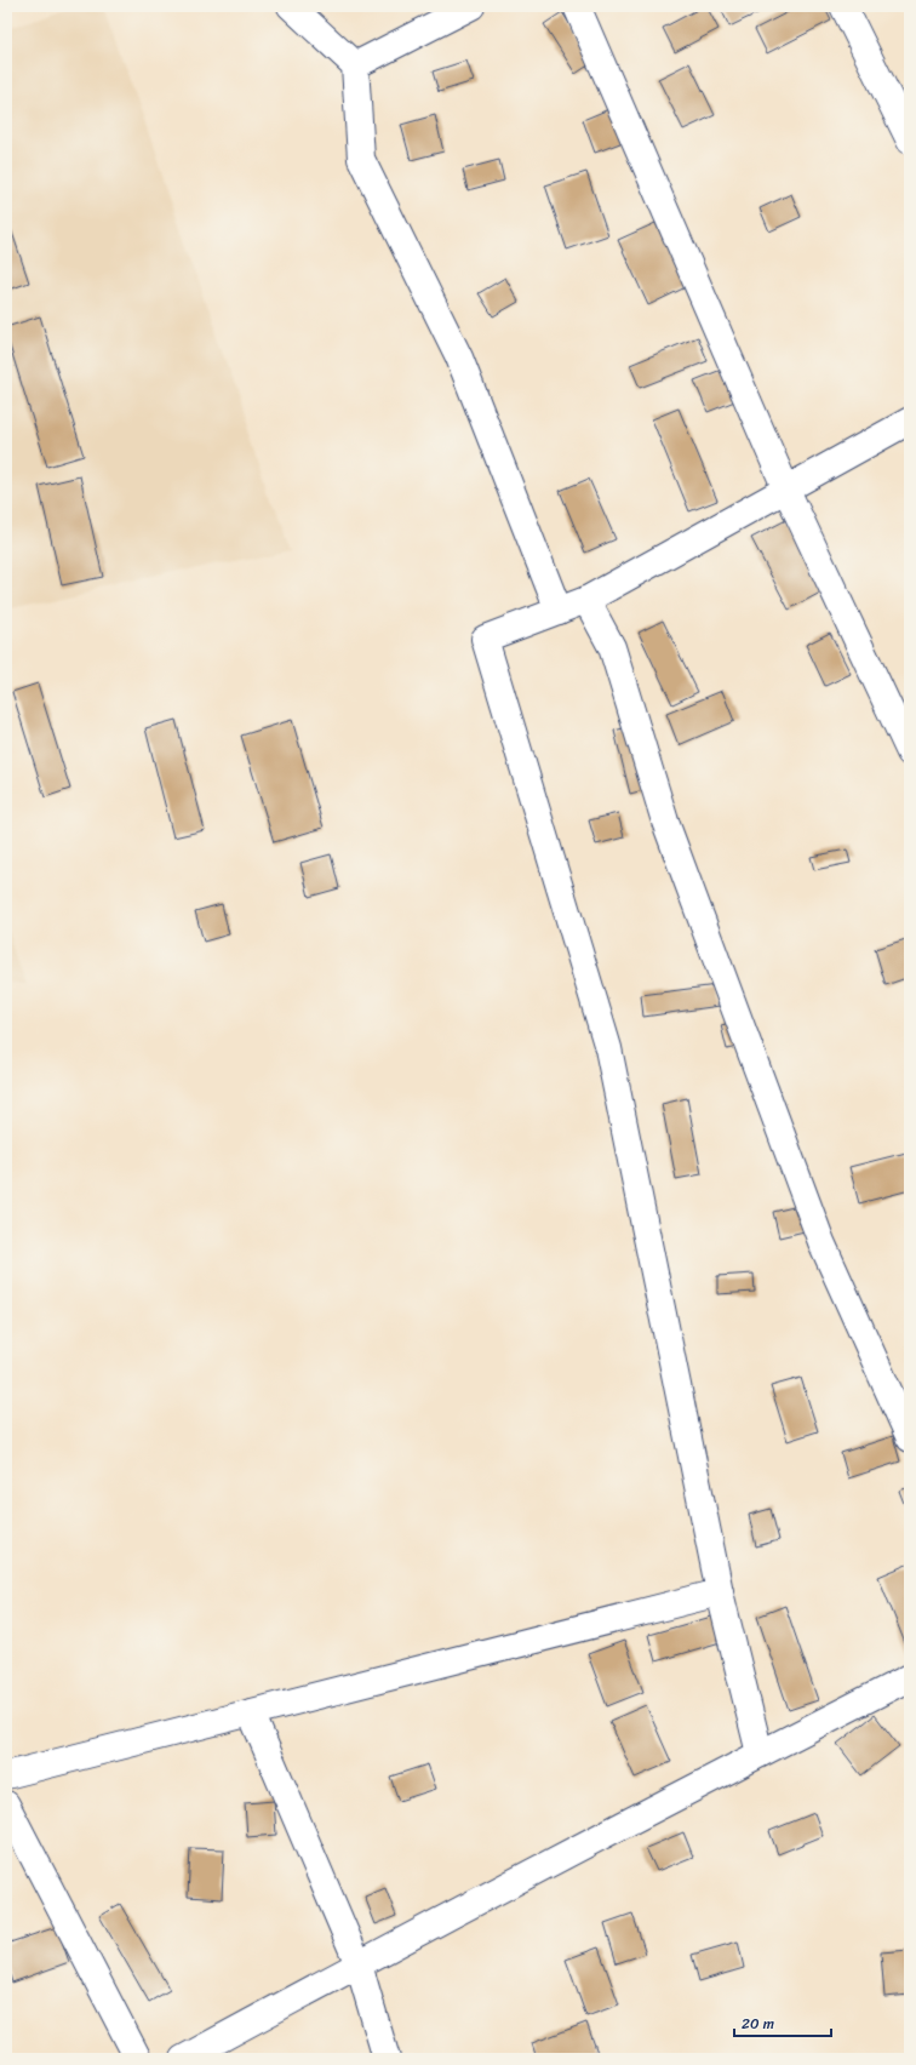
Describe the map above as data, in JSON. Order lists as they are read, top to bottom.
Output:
{
  "scale_bar": "20 m"
}
